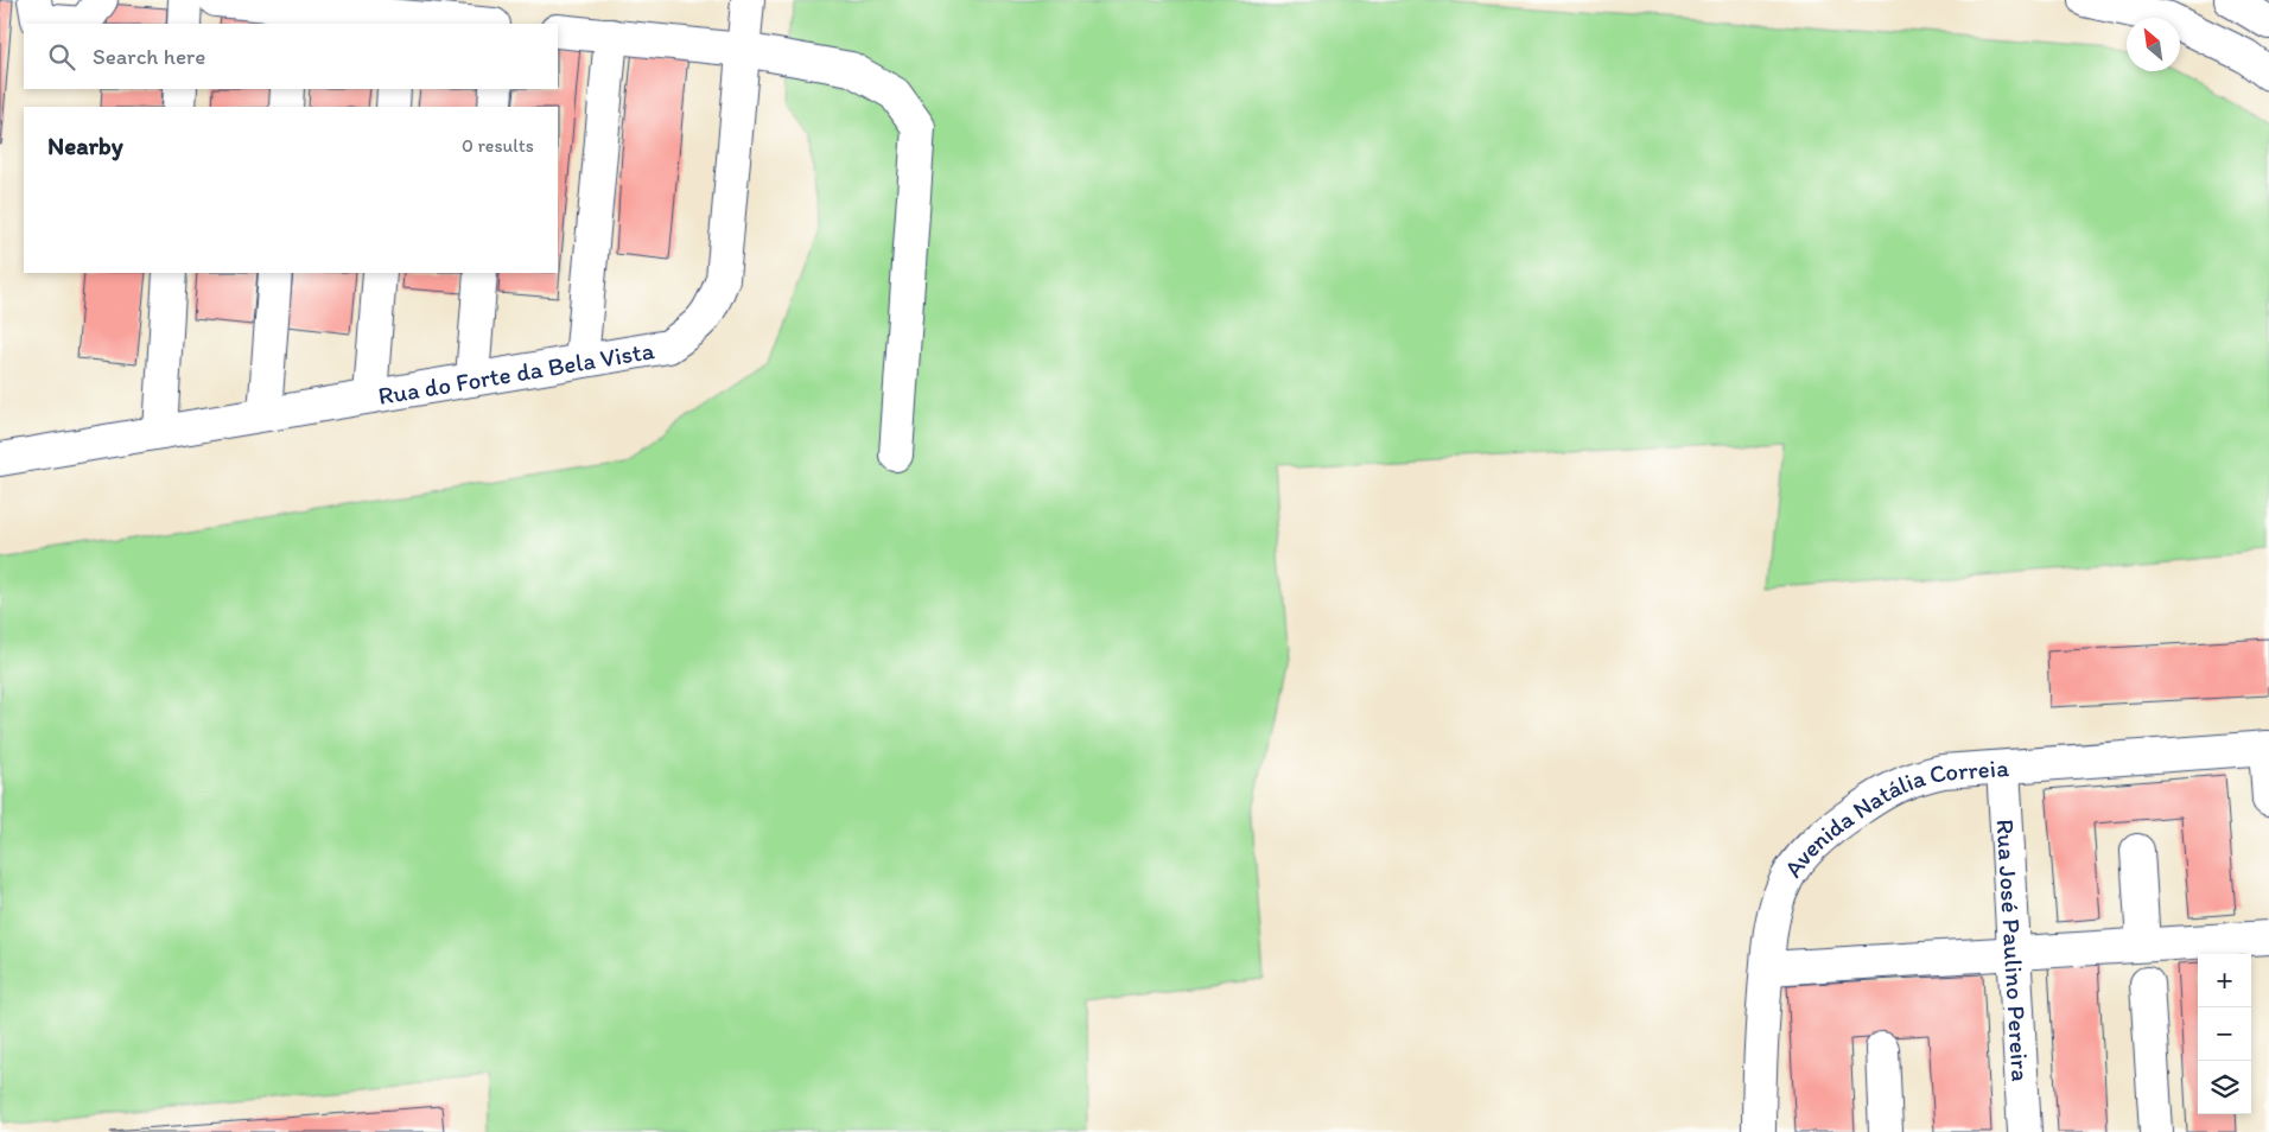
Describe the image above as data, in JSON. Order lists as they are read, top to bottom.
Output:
{
  "streets": {
    "street": ["Rua do Forte da Bela Vista", "Avenida Natália Correia", "Rua José Paulino Pereira"]
  },
  "crossings": [
    ["Avenida Natália Correia", "Rua José Paulino Pereira"]
  ],
  "north": "top left",
  "page": {
    "search": "Search here",
    "heading": ["Nearby", "0 results"],
    "map_buttons": ["+", "−"]
  }
}
